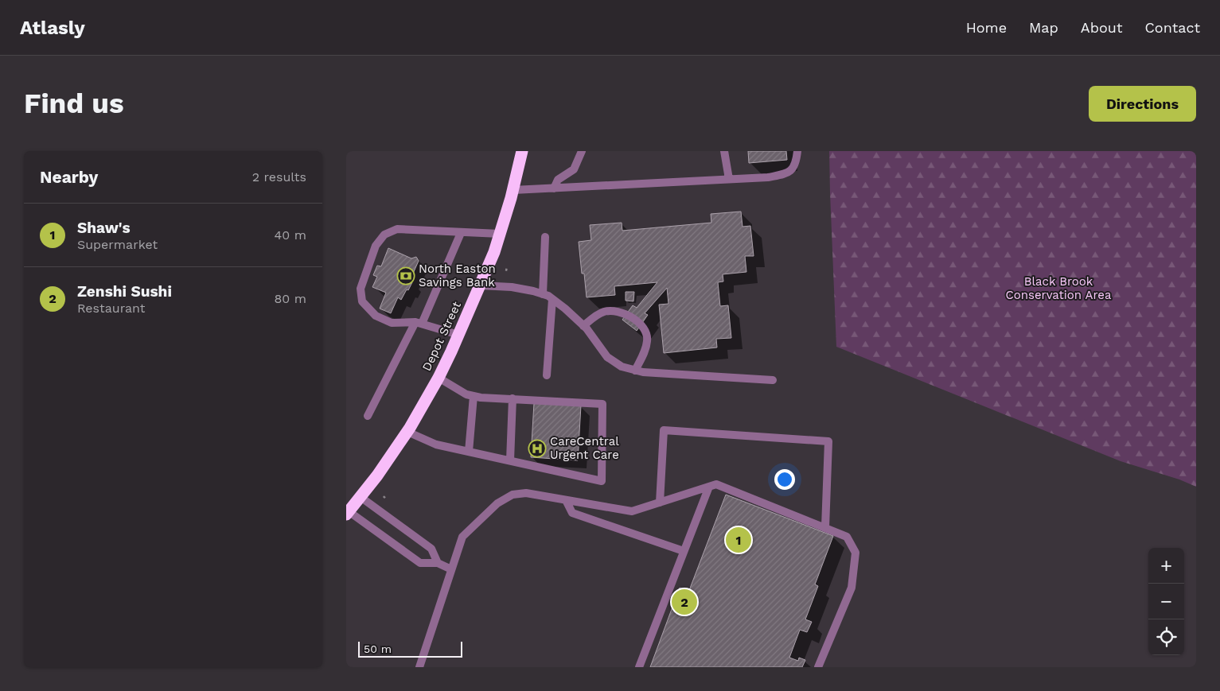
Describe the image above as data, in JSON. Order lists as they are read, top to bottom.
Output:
{
  "streets": {
    "highway": ["Depot Street"]
  },
  "parks": ["Black Brook Conservation Area"],
  "places": {
    "bank": ["North Easton Savings Bank"],
    "hospital": ["CareCentral Urgent Care"]
  },
  "scale_bar": "50 m",
  "page": {
    "header": "Atlasly",
    "nav": [
      "Home",
      "Map",
      "About",
      "Contact"
    ],
    "buttons": "Directions",
    "title": "Find us",
    "heading": ["Nearby", "2 results"],
    "list": [
      {
        "mark": "1",
        "name": "Shaw's",
        "note": "Supermarket",
        "value": "40 m"
      },
      {
        "mark": "2",
        "name": "Zenshi Sushi",
        "note": "Restaurant",
        "value": "80 m"
      }
    ],
    "pins": ["1", "2"],
    "map_buttons": ["+", "−"],
    "scale": "50 m"
  }
}
